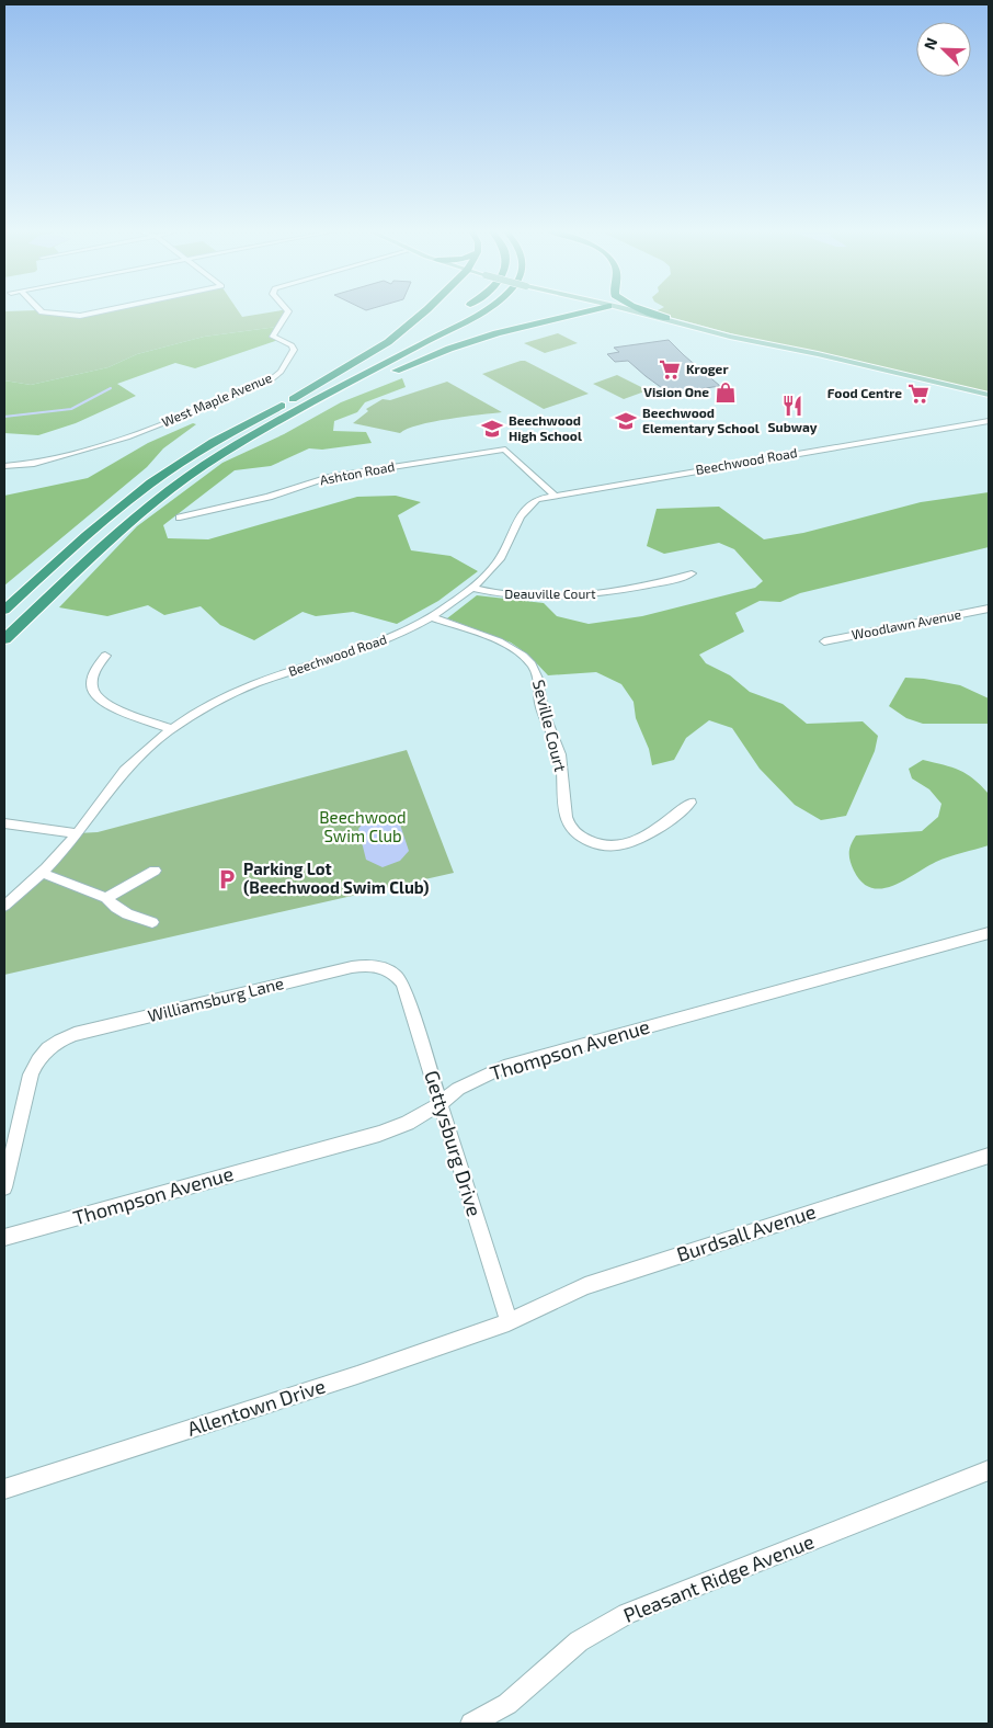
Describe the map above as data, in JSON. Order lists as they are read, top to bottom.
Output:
{
  "streets": {
    "street": [
      "West Maple Avenue",
      "Beechwood Road",
      "Ashton Road",
      "Deauville Court",
      "Woodlawn Avenue",
      "Seville Court",
      "Williamsburg Lane",
      "Thompson Avenue",
      "Gettysburg Drive",
      "Burdsall Avenue",
      "Allentown Drive",
      "Pleasant Ridge Avenue"
    ]
  },
  "crossings": [
    ["Beechwood Road", "Ashton Road"],
    ["Beechwood Road", "Deauville Court"],
    ["Beechwood Road", "Seville Court"],
    ["Williamsburg Lane", "Gettysburg Drive"],
    ["Thompson Avenue", "Gettysburg Drive"],
    ["Gettysburg Drive", "Burdsall Avenue"],
    ["Gettysburg Drive", "Allentown Drive"],
    ["Burdsall Avenue", "Allentown Drive"]
  ],
  "parks": ["Beechwood Swim Club"],
  "places": {
    "supermarket": ["Kroger", "Food Centre"],
    "shop": ["Vision One"],
    "restaurant": ["Subway"],
    "school or university": ["Beechwood Elementary School", "Beechwood High School"],
    "parking": ["Parking Lot (Beechwood Swim Club)"]
  },
  "north": "top left"
}
